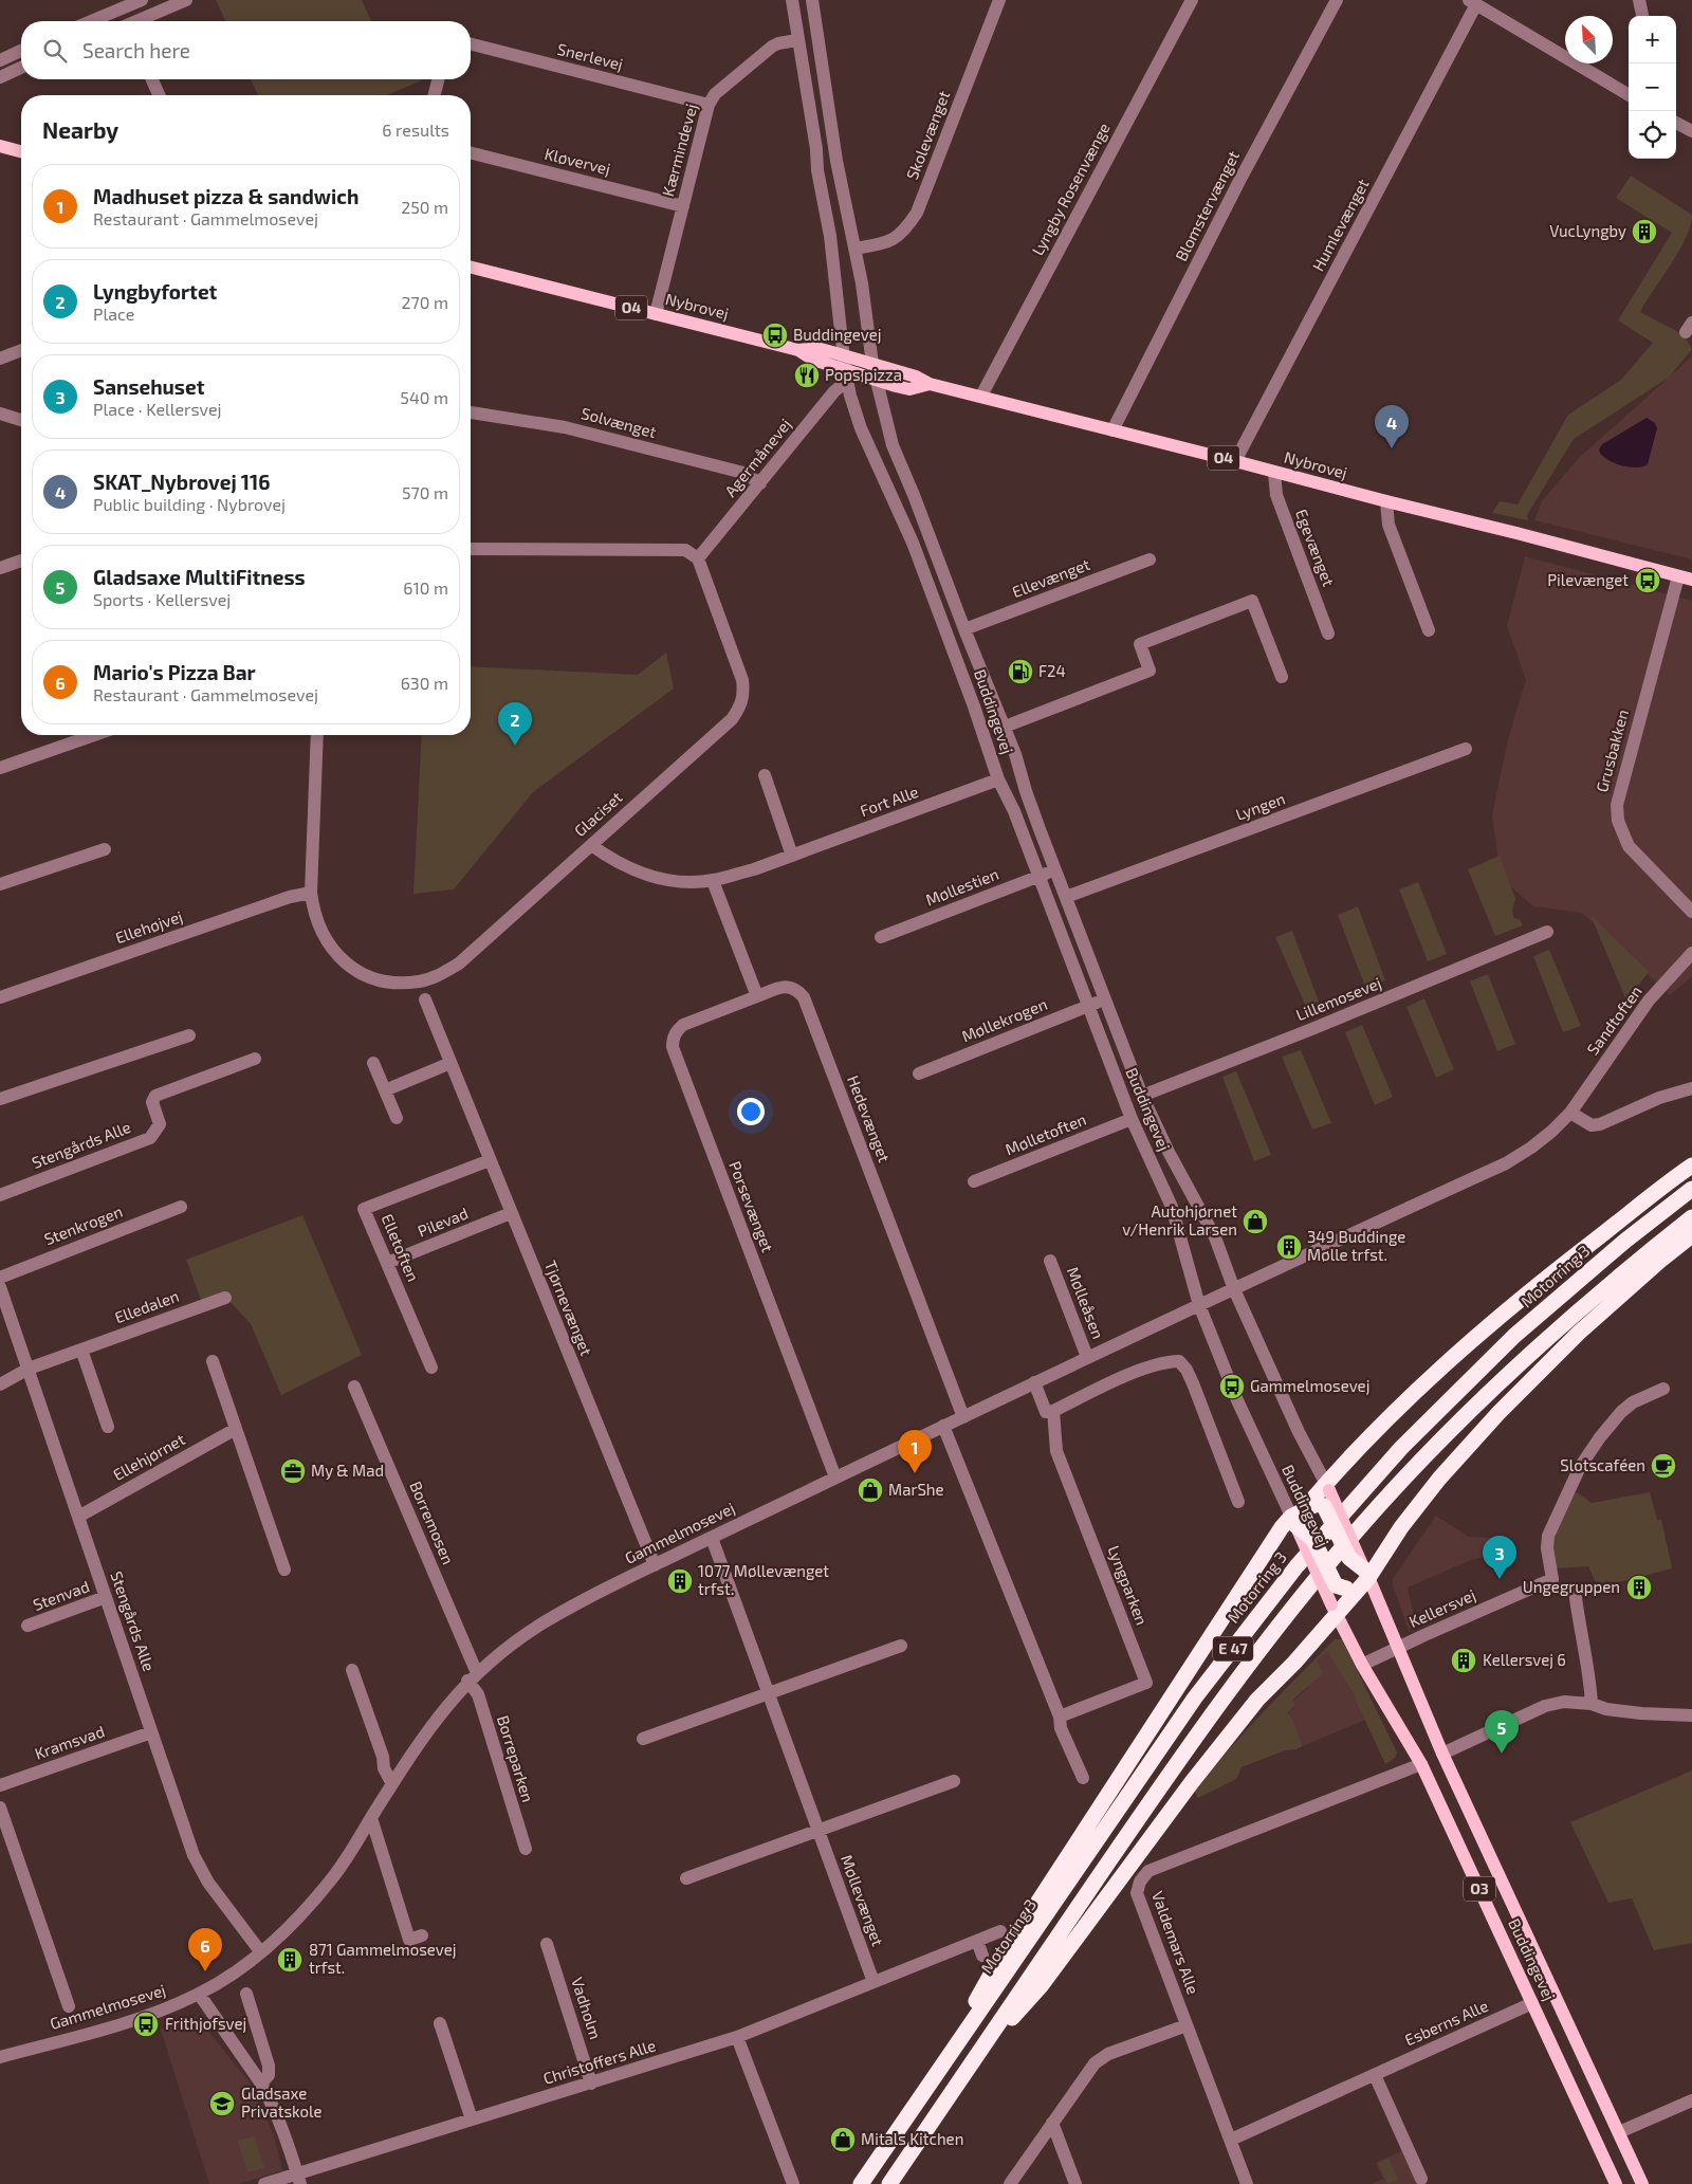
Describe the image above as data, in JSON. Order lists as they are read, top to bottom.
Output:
{
  "streets": {
    "highway": ["Motorring 3", "E 47"],
    "main road": [
      "Nybrovej",
      "O4",
      "Buddingevej",
      "O3"
    ],
    "street": [
      "Snerlevej",
      "Skolevænget",
      "Kærmindevej",
      "Kløvervej",
      "Lyngby Rosenvænge",
      "Blomstervænget",
      "Humlevænget",
      "Solvænget",
      "Agermånevej",
      "Egevænget",
      "Ellevænget",
      "Grusbakken",
      "Fort Alle",
      "Lyngen",
      "Glaciset",
      "Møllestien",
      "Ellehøjvej",
      "Lillemosevej",
      "Møllekrogen",
      "Sandtoften",
      "Hedevænget",
      "Mølletoften",
      "Stengårds Alle",
      "Porsevænget",
      "Pilevad",
      "Stenkrogen",
      "Elletoften",
      "Mølleåsen",
      "Elledalen",
      "Tjørnevænget",
      "Ellehjørnet",
      "Borremosen",
      "Gammelmosevej",
      "Lyngparken",
      "Stenvad",
      "Kellersvej",
      "Kramsvad",
      "Borreparken",
      "Møllevænget",
      "Valdemars Alle",
      "Vadholm",
      "Esberns Alle",
      "Christoffers Alle"
    ]
  },
  "crossings": [
    ["Snerlevej", "Kærmindevej"],
    ["Skolevænget", "Buddingevej"],
    ["Kærmindevej", "Kløvervej"],
    ["Kærmindevej", "Nybrovej"],
    ["Kærmindevej", "Buddingevej"],
    ["Lyngby Rosenvænge", "Nybrovej"],
    ["Blomstervænget", "Nybrovej"],
    ["Humlevænget", "Nybrovej"],
    ["Nybrovej", "Agermånevej"],
    ["Nybrovej", "Egevænget"],
    ["Nybrovej", "Buddingevej"],
    ["Nybrovej", "Grusbakken"],
    ["Solvænget", "Agermånevej"],
    ["Agermånevej", "Buddingevej"],
    ["Agermånevej", "Glaciset"],
    ["Ellevænget", "Buddingevej"],
    ["Buddingevej", "Fort Alle"],
    ["Buddingevej", "Lyngen"],
    ["Buddingevej", "Møllestien"],
    ["Buddingevej", "Lillemosevej"],
    ["Buddingevej", "Møllekrogen"],
    ["Buddingevej", "Mølletoften"],
    ["Buddingevej", "Gammelmosevej"],
    ["Buddingevej", "Kellersvej"],
    ["Buddingevej", "Valdemars Alle"],
    ["Buddingevej", "Esberns Alle"],
    ["Fort Alle", "Glaciset"],
    ["Glaciset", "Ellehøjvej"],
    ["Sandtoften", "Gammelmosevej"],
    ["Hedevænget", "Porsevænget"],
    ["Hedevænget", "Gammelmosevej"],
    ["Stengårds Alle", "Elledalen"],
    ["Stengårds Alle", "Ellehjørnet"],
    ["Stengårds Alle", "Gammelmosevej"],
    ["Stengårds Alle", "Stenvad"],
    ["Stengårds Alle", "Kramsvad"],
    ["Porsevænget", "Gammelmosevej"],
    ["Pilevad", "Elletoften"],
    ["Pilevad", "Tjørnevænget"],
    ["Elletoften", "Tjørnevænget"],
    ["Mølleåsen", "Gammelmosevej"],
    ["Tjørnevænget", "Gammelmosevej"],
    ["Borremosen", "Gammelmosevej"],
    ["Borremosen", "Borreparken"],
    ["Gammelmosevej", "Borreparken"],
    ["Gammelmosevej", "Møllevænget"],
    ["Møllevænget", "Christoffers Alle"],
    ["Valdemars Alle", "Esberns Alle"],
    ["Vadholm", "Christoffers Alle"]
  ],
  "places": {
    "building": [
      "VucLyngby",
      "349 Buddinge Mølle trfst.",
      "1077 Møllevænget trfst.",
      "Ungegruppen",
      "Kellersvej 6",
      "871 Gammelmosevej trfst."
    ],
    "bus stop": [
      "Buddingevej",
      "Pilevænget",
      "Gammelmosevej",
      "Frithjofsvej"
    ],
    "restaurant": ["Pops pizza"],
    "fuel station": ["F24"],
    "shop": ["Autohjørnet v/Henrik Larsen", "MarShe", "Mitals Kitchen"],
    "cafe": ["Slotscaféen"],
    "office": ["My & Mad"],
    "school or university": ["Gladsaxe Privatskole"]
  },
  "north": "top left",
  "page": {
    "map_buttons": ["+", "−"],
    "search": "Search here",
    "heading": ["Nearby", "6 results"],
    "list": [
      {
        "mark": "1",
        "name": "Madhuset pizza & sandwich",
        "note": "Restaurant · Gammelmosevej",
        "value": "250 m"
      },
      {
        "mark": "2",
        "name": "Lyngbyfortet",
        "note": "Place",
        "value": "270 m"
      },
      {
        "mark": "3",
        "name": "Sansehuset",
        "note": "Place · Kellersvej",
        "value": "540 m"
      },
      {
        "mark": "4",
        "name": "SKAT_Nybrovej 116",
        "note": "Public building · Nybrovej",
        "value": "570 m"
      },
      {
        "mark": "5",
        "name": "Gladsaxe MultiFitness",
        "note": "Sports · Kellersvej",
        "value": "610 m"
      },
      {
        "mark": "6",
        "name": "Mario's Pizza Bar",
        "note": "Restaurant · Gammelmosevej",
        "value": "630 m"
      }
    ],
    "pins": [
      "4",
      "2",
      "1",
      "3",
      "5",
      "6"
    ]
  }
}
